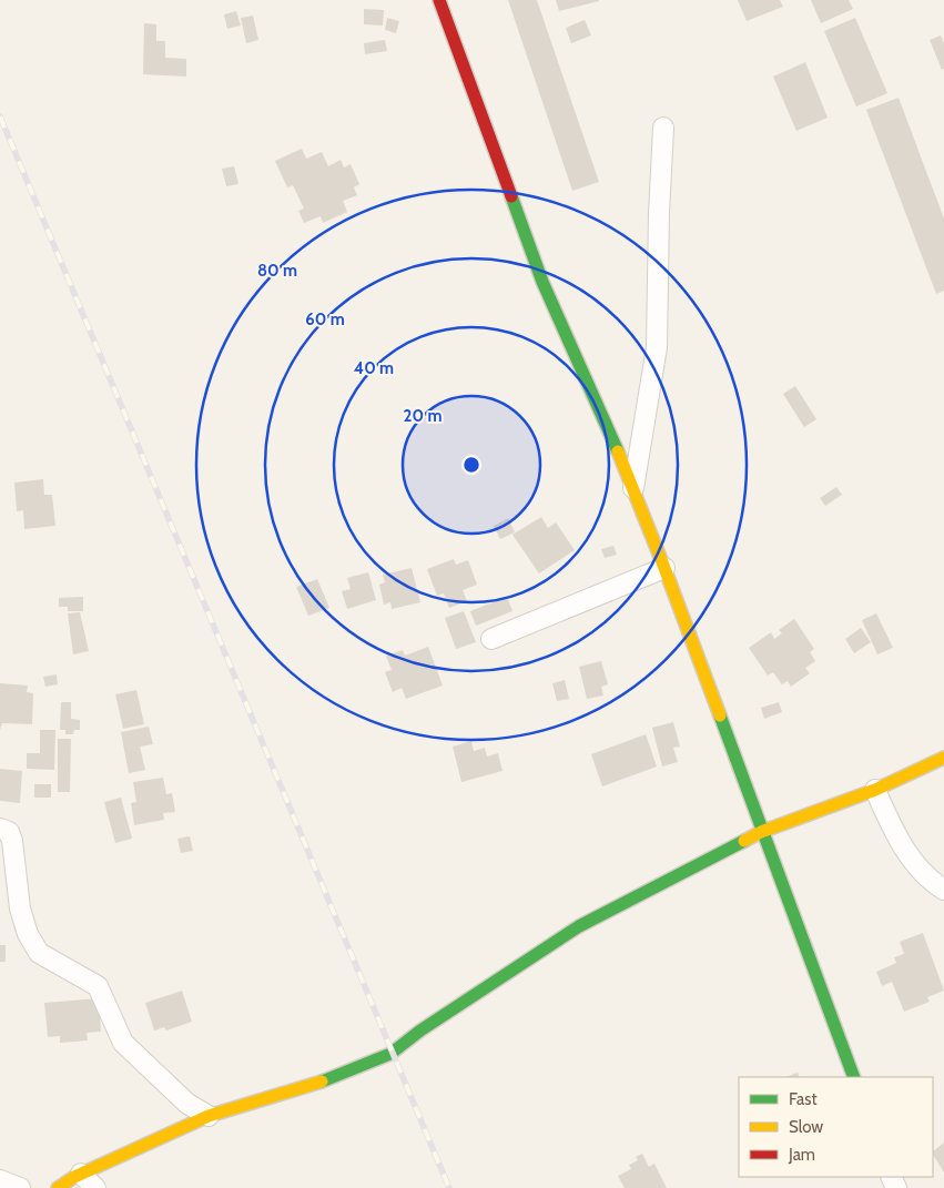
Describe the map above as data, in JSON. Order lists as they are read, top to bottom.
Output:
{
  "legend": ["Fast", "Slow", "Jam"],
  "rings": [
    "80 m",
    "60 m",
    "40 m",
    "20 m"
  ]
}
